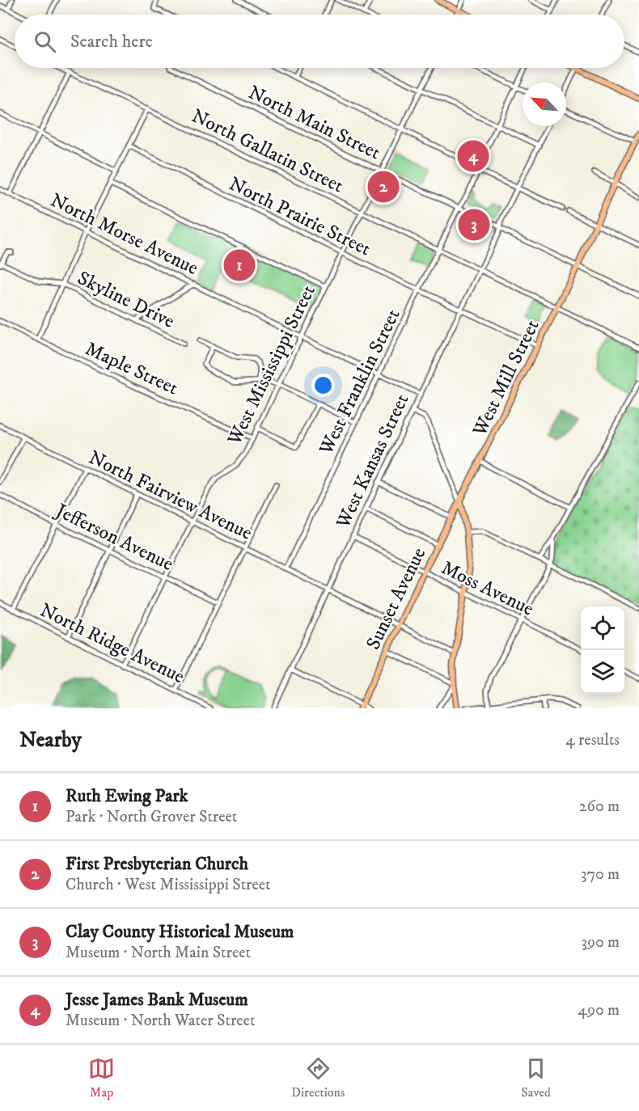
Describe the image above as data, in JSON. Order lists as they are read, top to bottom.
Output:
{
  "streets": {
    "main road": ["West Mill Street", "Sunset Avenue"],
    "street": [
      "North Main Street",
      "North Gallatin Street",
      "North Prairie Street",
      "North Morse Avenue",
      "Skyline Drive",
      "West Mississippi Street",
      "Maple Street",
      "West Franklin Street",
      "West Kansas Street",
      "North Fairview Avenue",
      "Jefferson Avenue",
      "Moss Avenue",
      "North Ridge Avenue"
    ]
  },
  "crossings": [
    ["North Main Street", "West Mississippi Street"],
    ["North Main Street", "West Mill Street"],
    ["North Main Street", "West Franklin Street"],
    ["North Main Street", "West Kansas Street"],
    ["North Gallatin Street", "West Mississippi Street"],
    ["North Gallatin Street", "West Mill Street"],
    ["North Gallatin Street", "West Franklin Street"],
    ["North Gallatin Street", "West Kansas Street"],
    ["North Prairie Street", "West Mississippi Street"],
    ["North Prairie Street", "West Mill Street"],
    ["North Prairie Street", "West Franklin Street"],
    ["North Prairie Street", "West Kansas Street"],
    ["North Morse Avenue", "West Mississippi Street"],
    ["North Morse Avenue", "West Franklin Street"],
    ["North Morse Avenue", "West Kansas Street"],
    ["West Mississippi Street", "Maple Street"],
    ["West Mississippi Street", "North Fairview Avenue"],
    ["West Mississippi Street", "Jefferson Avenue"],
    ["West Mississippi Street", "North Ridge Avenue"],
    ["West Mill Street", "Sunset Avenue"],
    ["West Franklin Street", "North Fairview Avenue"],
    ["West Kansas Street", "North Fairview Avenue"],
    ["West Kansas Street", "Moss Avenue"],
    ["North Fairview Avenue", "Sunset Avenue"],
    ["Moss Avenue", "Sunset Avenue"]
  ],
  "north": "top left",
  "page": {
    "search": "Search here",
    "pins": [
      "4",
      "2",
      "3",
      "1"
    ],
    "heading": ["Nearby", "4 results"],
    "list": [
      {
        "mark": "1",
        "name": "Ruth Ewing Park",
        "note": "Park · North Grover Street",
        "value": "260 m"
      },
      {
        "mark": "2",
        "name": "First Presbyterian Church",
        "note": "Church · West Mississippi Street",
        "value": "370 m"
      },
      {
        "mark": "3",
        "name": "Clay County Historical Museum",
        "note": "Museum · North Main Street",
        "value": "390 m"
      },
      {
        "mark": "4",
        "name": "Jesse James Bank Museum",
        "note": "Museum · North Water Street",
        "value": "490 m"
      }
    ],
    "nav": ["Map", "Directions", "Saved"]
  }
}
